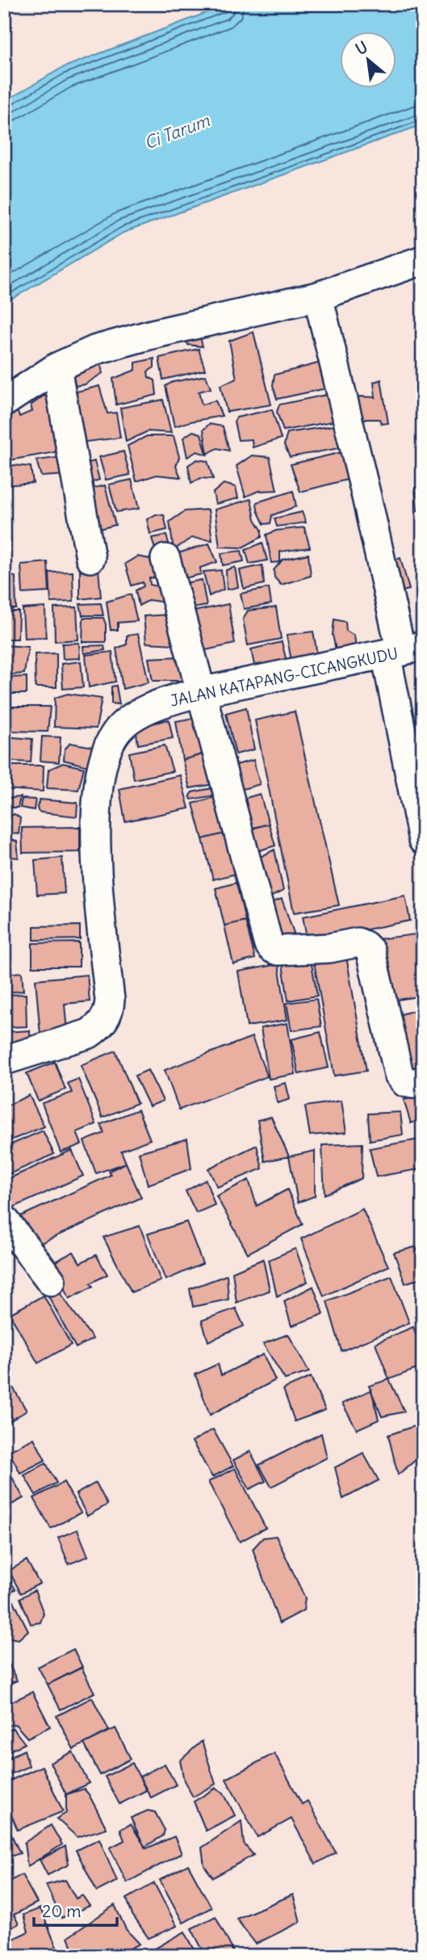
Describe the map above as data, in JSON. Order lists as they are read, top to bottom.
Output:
{
  "streets": {
    "street": ["JALAN KATAPANG-CICANGKUDU"]
  },
  "water": ["Ci Tarum"],
  "scale_bar": "20 m",
  "north": "top left"
}
